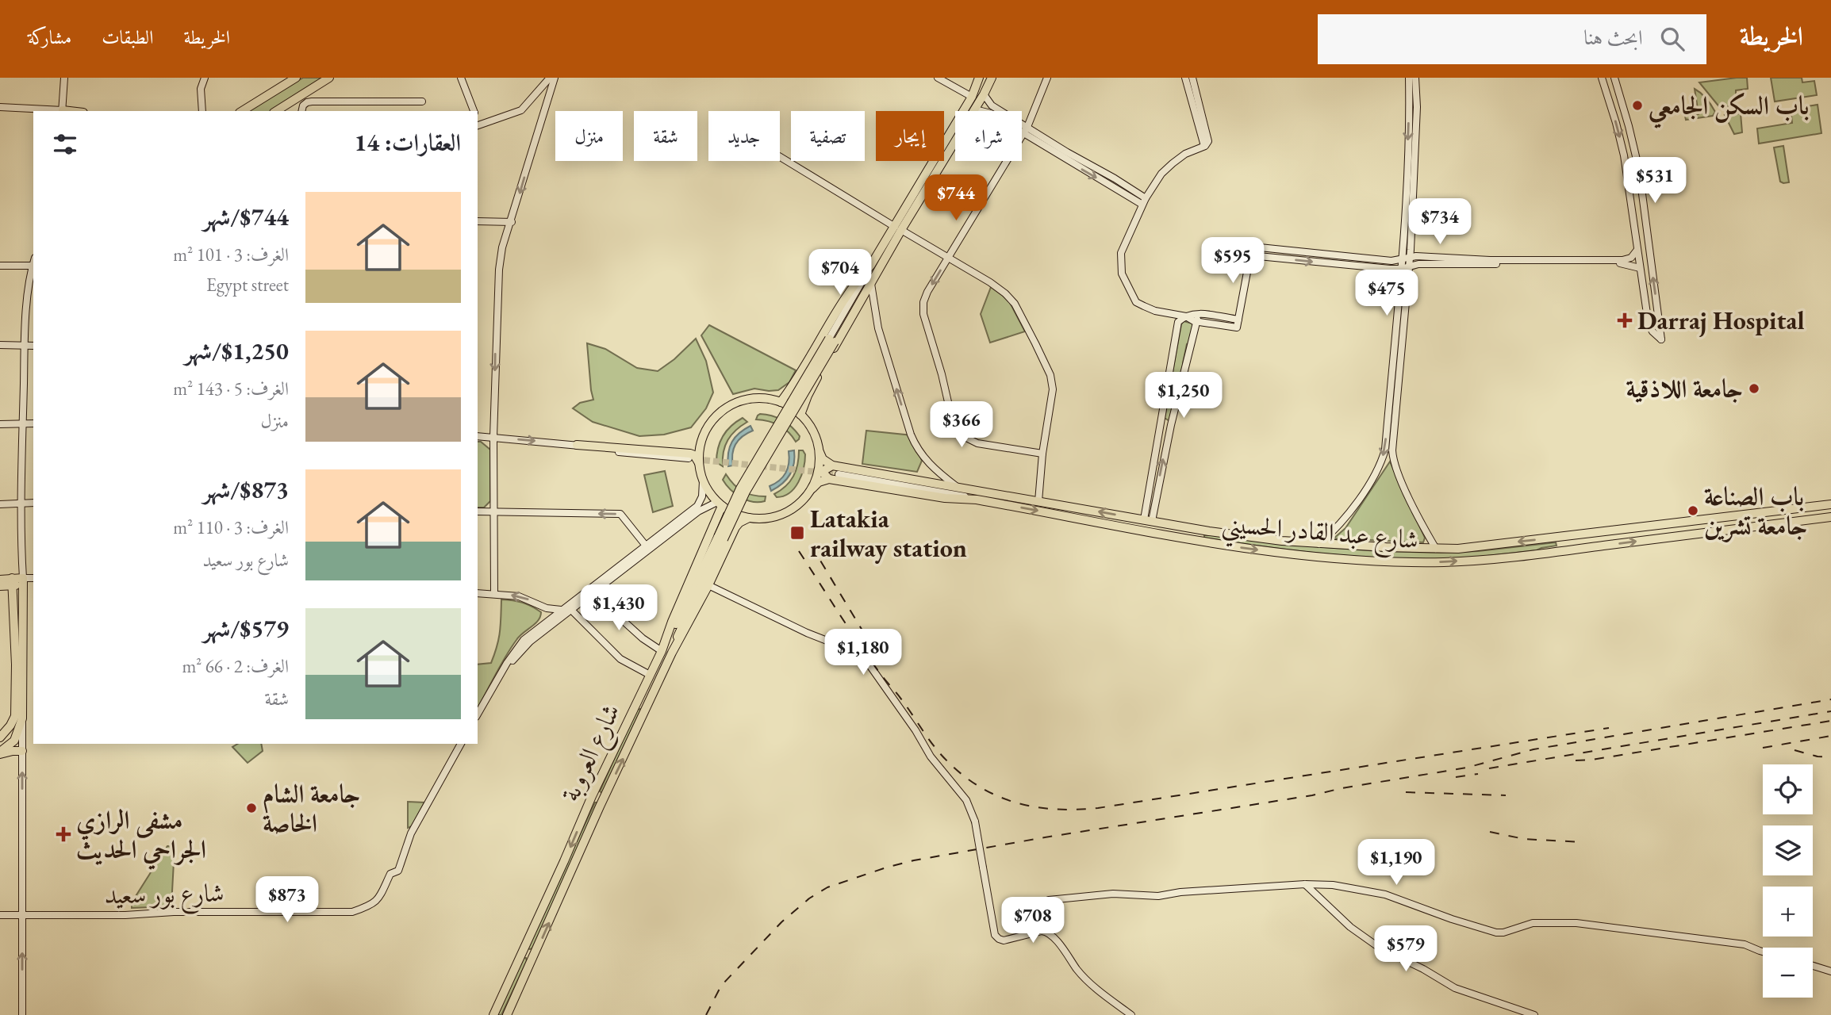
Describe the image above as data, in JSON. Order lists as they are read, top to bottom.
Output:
{
  "streets": {
    "main road": ["شارع عبد القادر الحسيني", "شارع العروبة"],
    "street": ["شارع بور سعيد"]
  },
  "places": {
    "other": [
      "باب السكن الجامعي",
      "جامعة اللاذقية",
      "باب الصناعة جامعة تشرين",
      "جامعة الشام الخاصة"
    ],
    "health": ["Darraj Hospital", "مشفى الرازي الجراحي الحديث"],
    "transit": ["Latakia railway station"]
  },
  "page": {
    "header": "الخريطة",
    "search": "ابحث هنا",
    "nav": ["الخريطة", "الطبقات", "مشاركة"],
    "chip": [
      "شراء",
      "إيجار",
      "تصفية",
      "جديد",
      "شقة",
      "منزل"
    ],
    "heading": "العقارات: 14",
    "price": [
      "$531",
      "$744",
      "$734",
      "$595",
      "$704",
      "$475",
      "$1,250",
      "$366",
      "$1,430",
      "$1,180",
      "$1,190",
      "$873",
      "$708",
      "$579"
    ],
    "list": [
      {
        "name": "$744/شهر",
        "note": "الغرف: 3 · 101 m² · Egypt street"
      },
      {
        "name": "$1,250/شهر",
        "note": "الغرف: 5 · 143 m² · منزل"
      },
      {
        "name": "$873/شهر",
        "note": "الغرف: 3 · 110 m² · شارع بور سعيد"
      },
      {
        "name": "$579/شهر",
        "note": "الغرف: 2 · 66 m² · شقة"
      }
    ],
    "map_buttons": ["+", "−"]
  }
}
